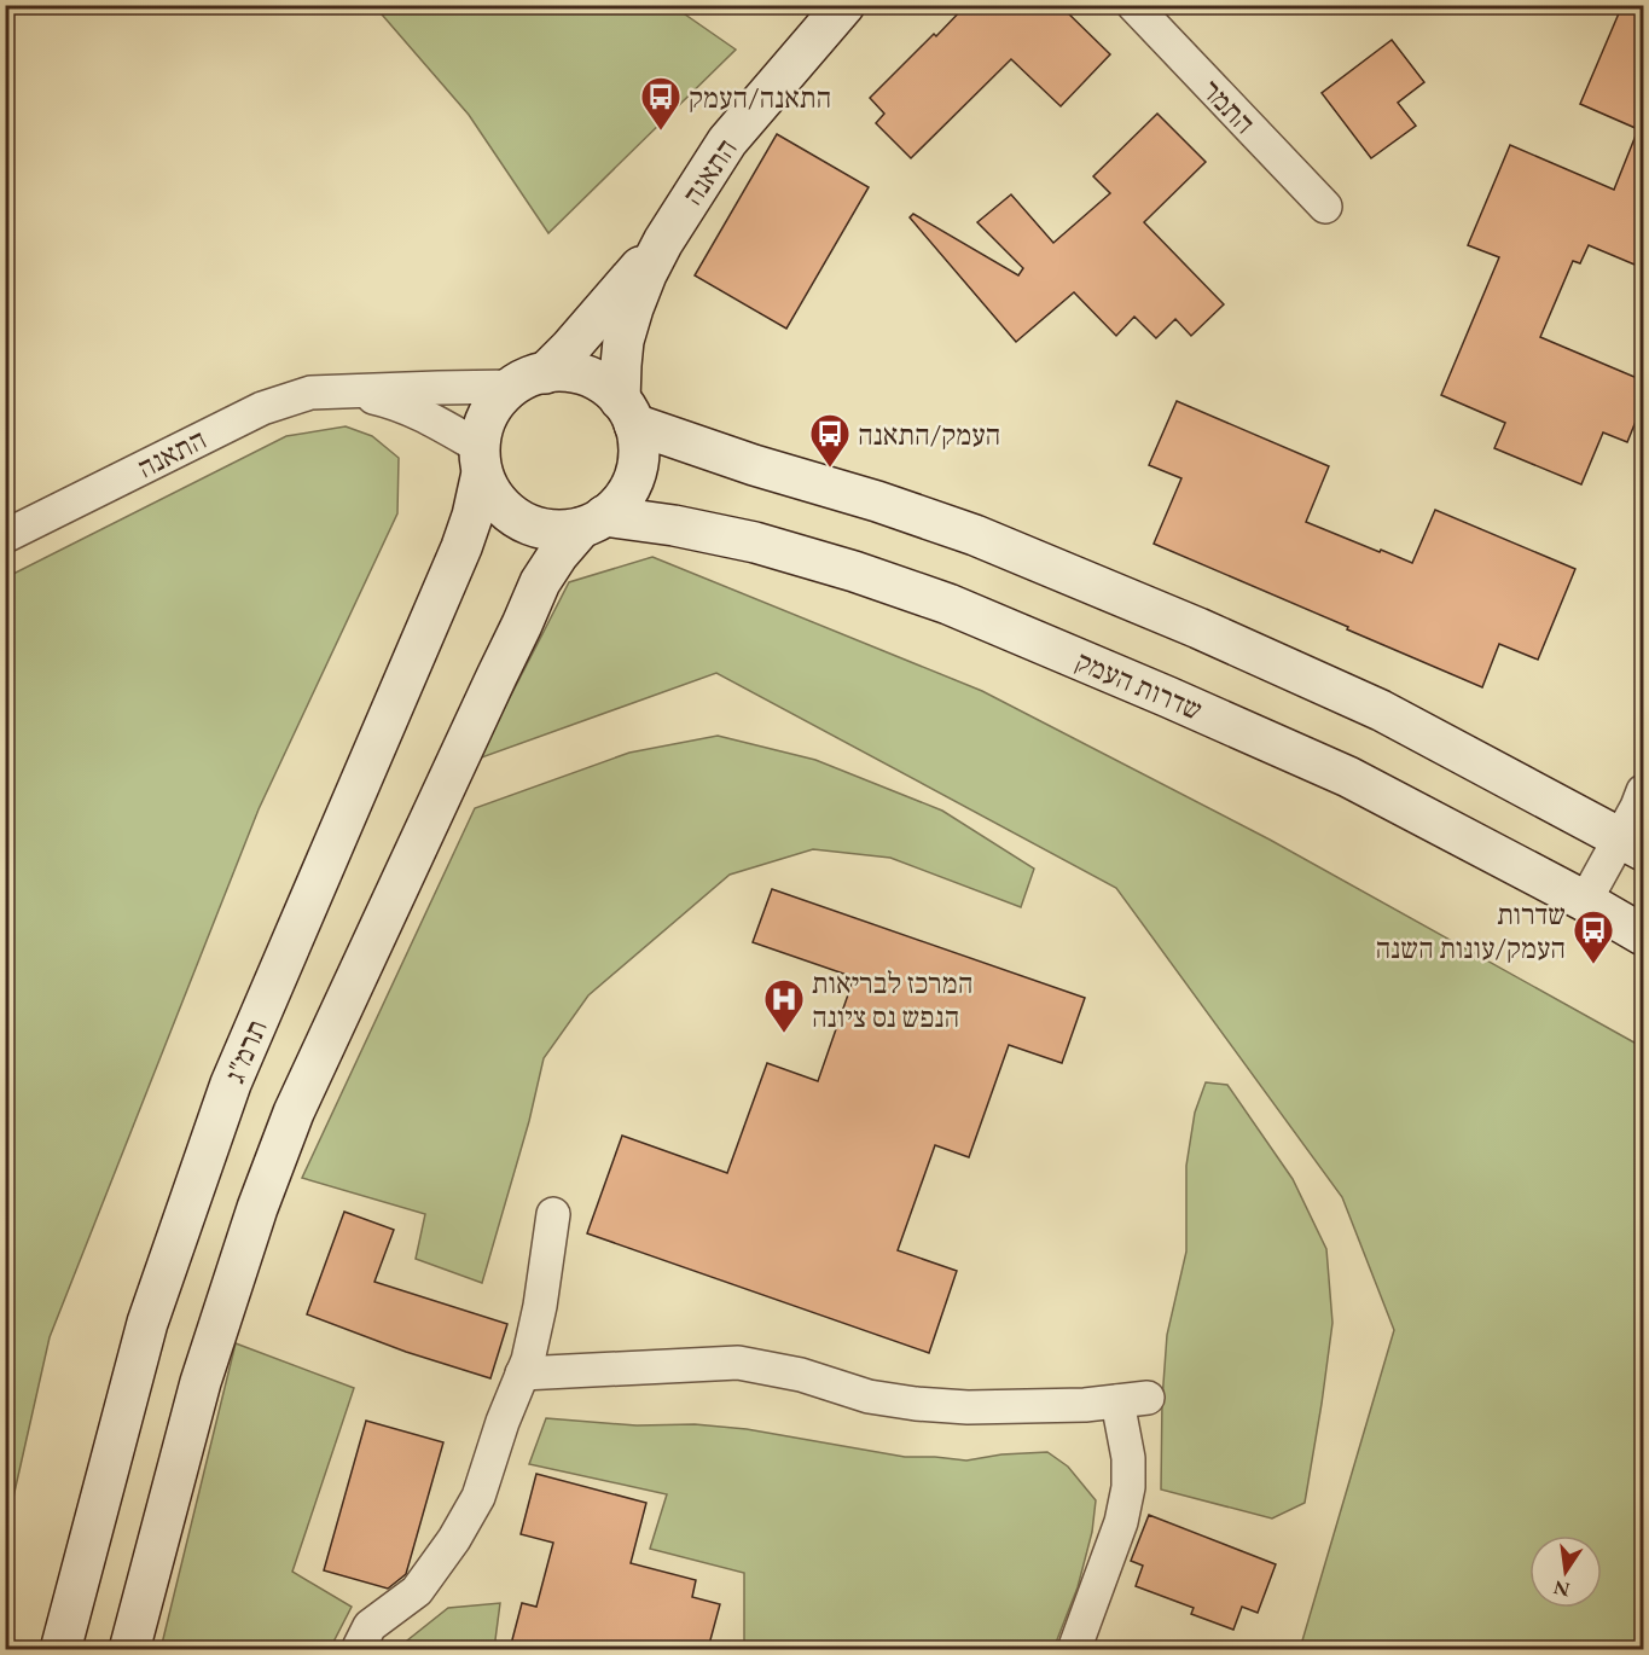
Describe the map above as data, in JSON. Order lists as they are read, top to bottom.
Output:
{
  "streets": {
    "street": [
      "התמר",
      "התאנה",
      "שדרות העמק",
      "תרמ\"ג"
    ]
  },
  "crossings": [
    ["התאנה", "שדרות העמק"],
    ["התאנה", "תרמ\"ג"],
    ["שדרות העמק", "תרמ\"ג"]
  ],
  "places": {
    "bus stop": ["התאנה/העמק", "העמק/התאנה", "שדרות העמק/עונות השנה"],
    "hospital": ["המרכז לבריאות הנפש נס ציונה"]
  },
  "north": "bottom"
}
